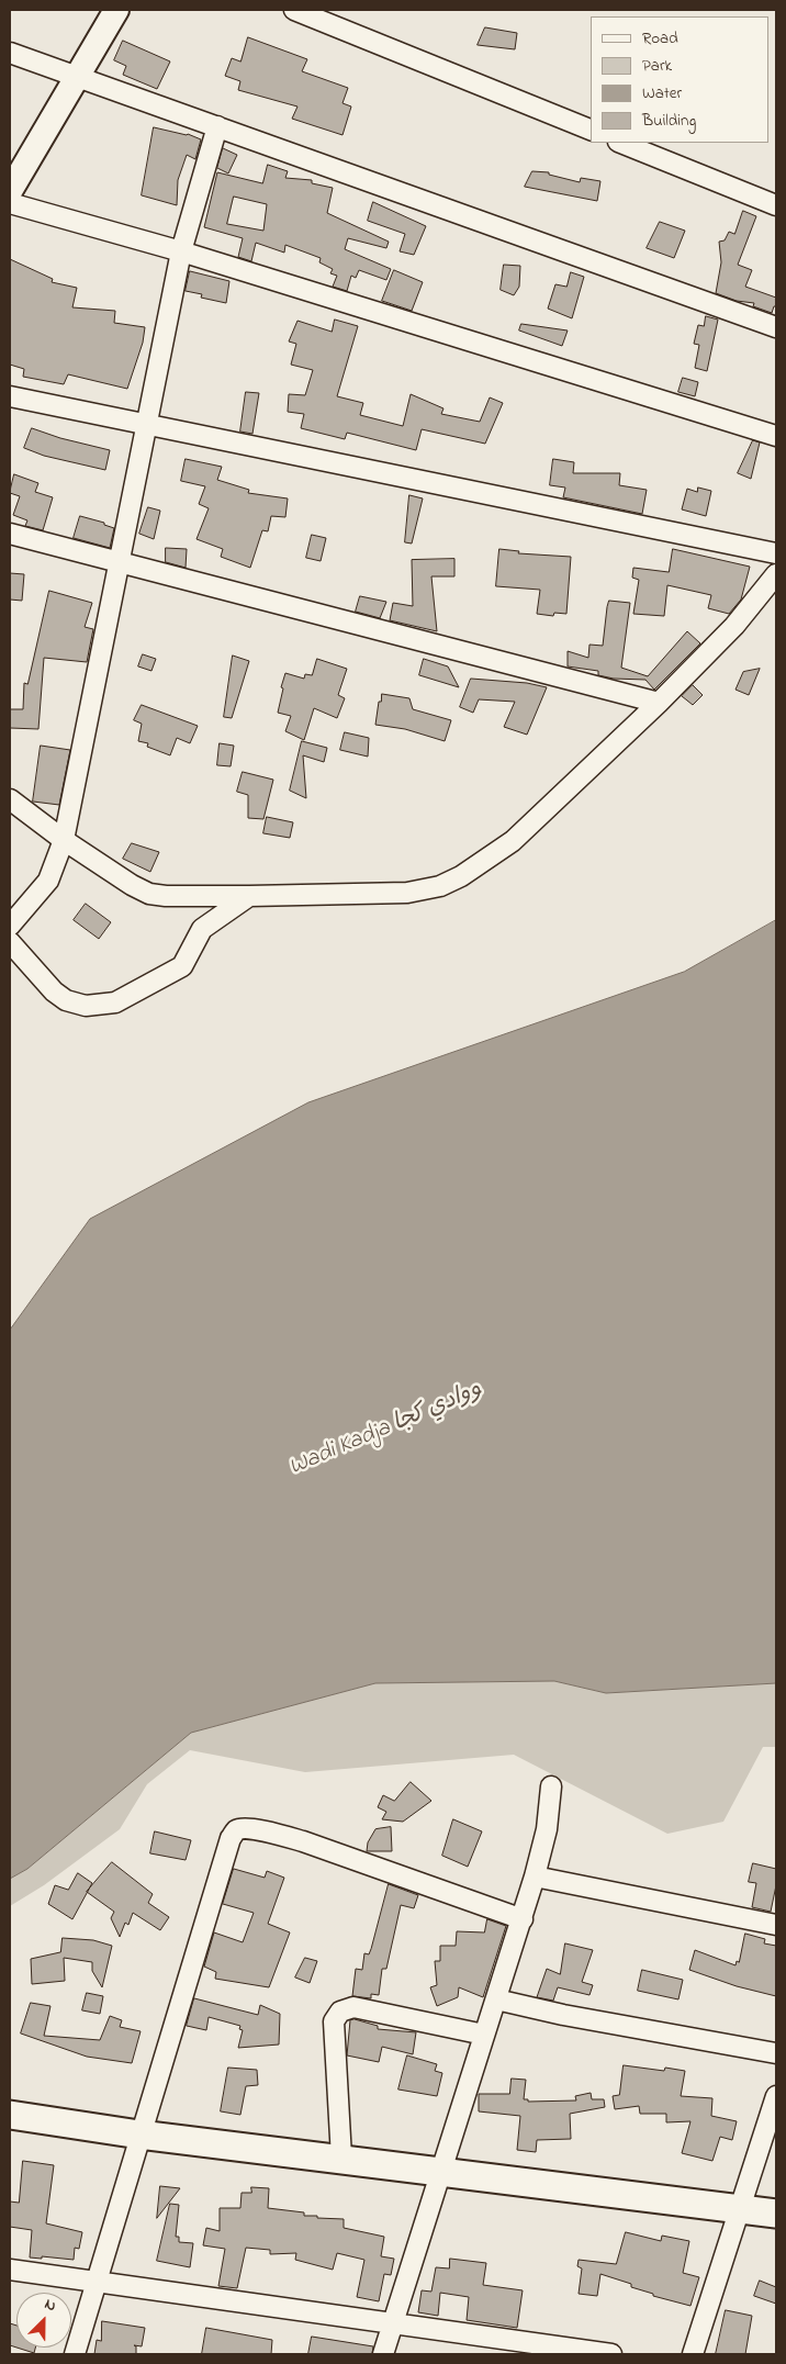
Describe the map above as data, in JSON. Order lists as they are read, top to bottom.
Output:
{
  "water": ["Wadi Kadja ووادي كجا"],
  "legend": [
    "Road",
    "Park",
    "Water",
    "Building"
  ],
  "north": "top right"
}
